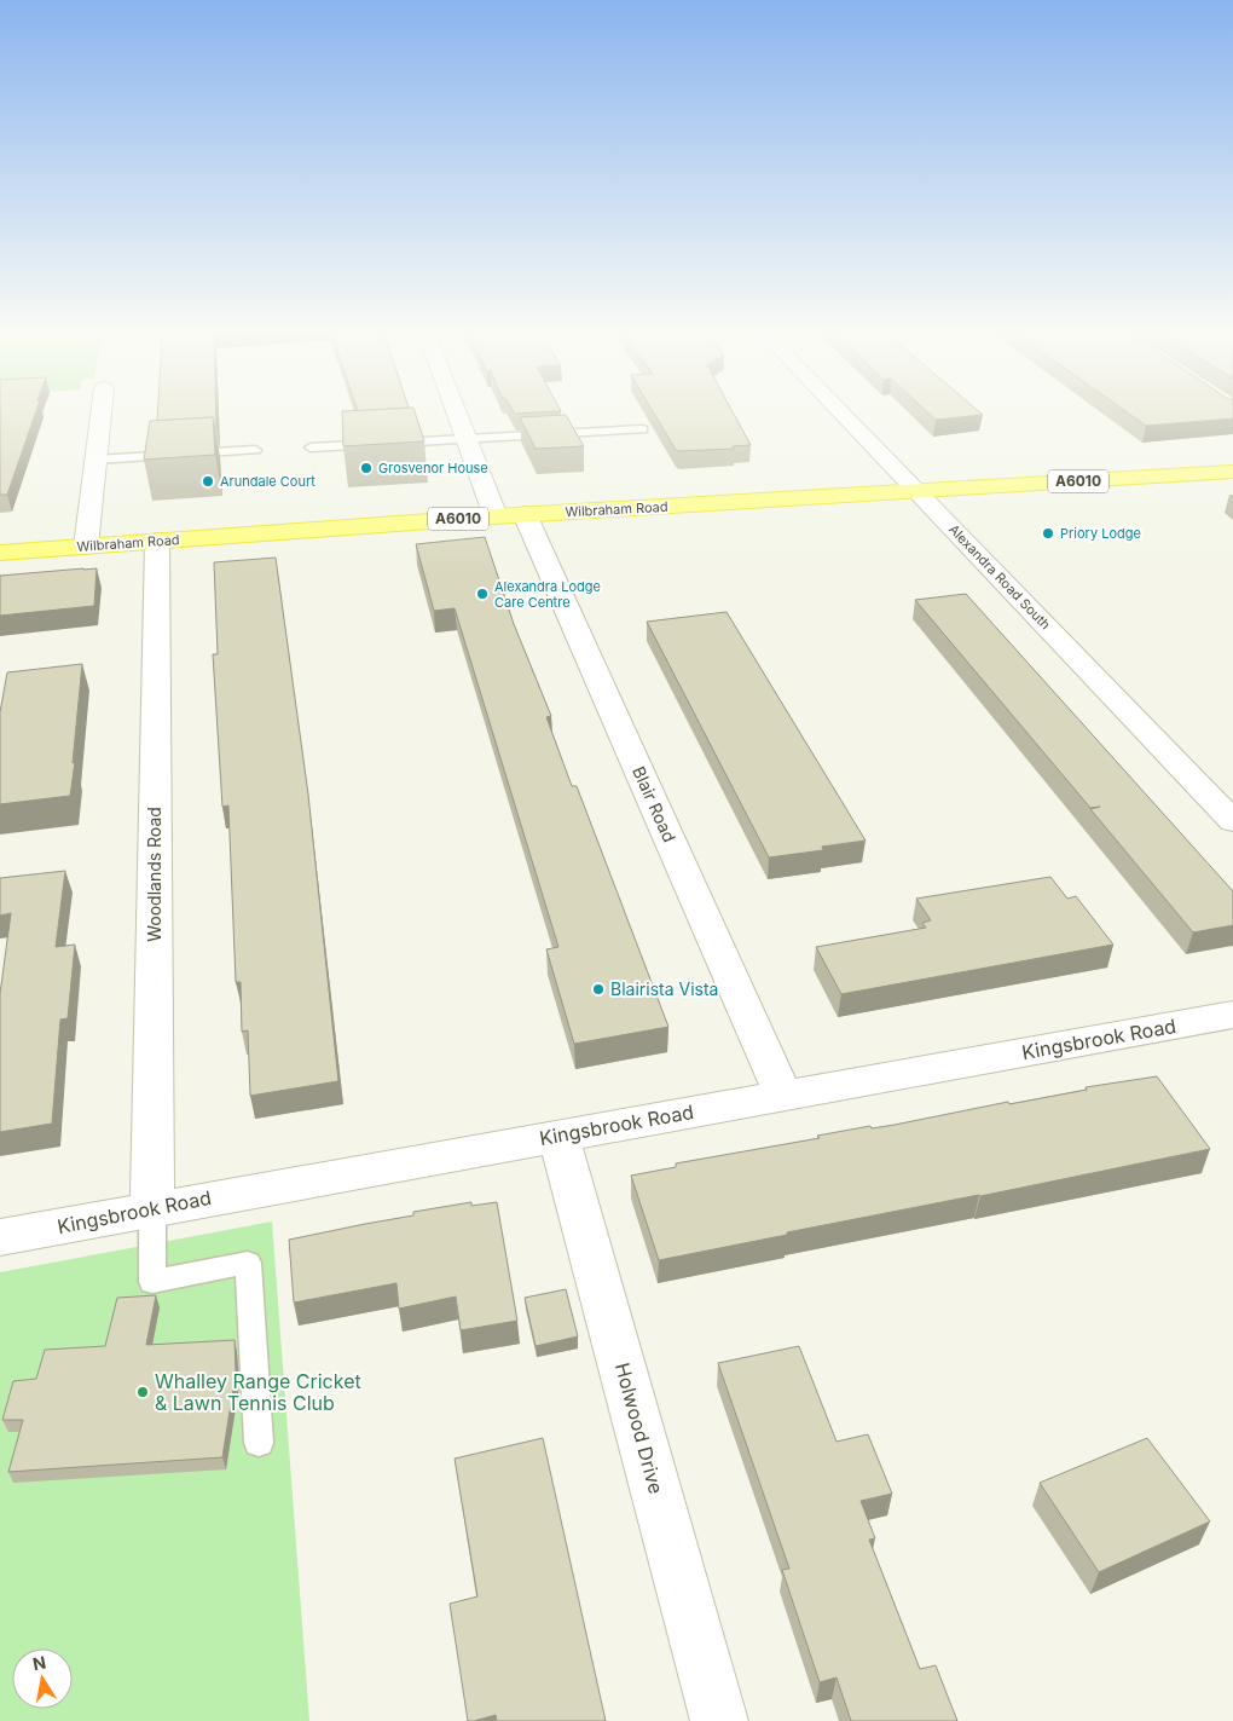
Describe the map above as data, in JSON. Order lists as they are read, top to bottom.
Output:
{
  "streets": {
    "highway": ["A6010", "Wilbraham Road"],
    "street": [
      "Alexandra Road South",
      "Blair Road",
      "Woodlands Road",
      "Kingsbrook Road",
      "Holwood Drive"
    ]
  },
  "crossings": [
    ["Wilbraham Road", "Alexandra Road South"],
    ["Wilbraham Road", "Blair Road"],
    ["Wilbraham Road", "Woodlands Road"],
    ["Blair Road", "Kingsbrook Road"],
    ["Woodlands Road", "Kingsbrook Road"],
    ["Kingsbrook Road", "Holwood Drive"]
  ],
  "places": [
    "Grosvenor House",
    "Arundale Court",
    "Priory Lodge",
    "Alexandra Lodge Care Centre",
    "Blairista Vista",
    "Whalley Range Cricket & Lawn Tennis Club"
  ],
  "north": "top"
}
